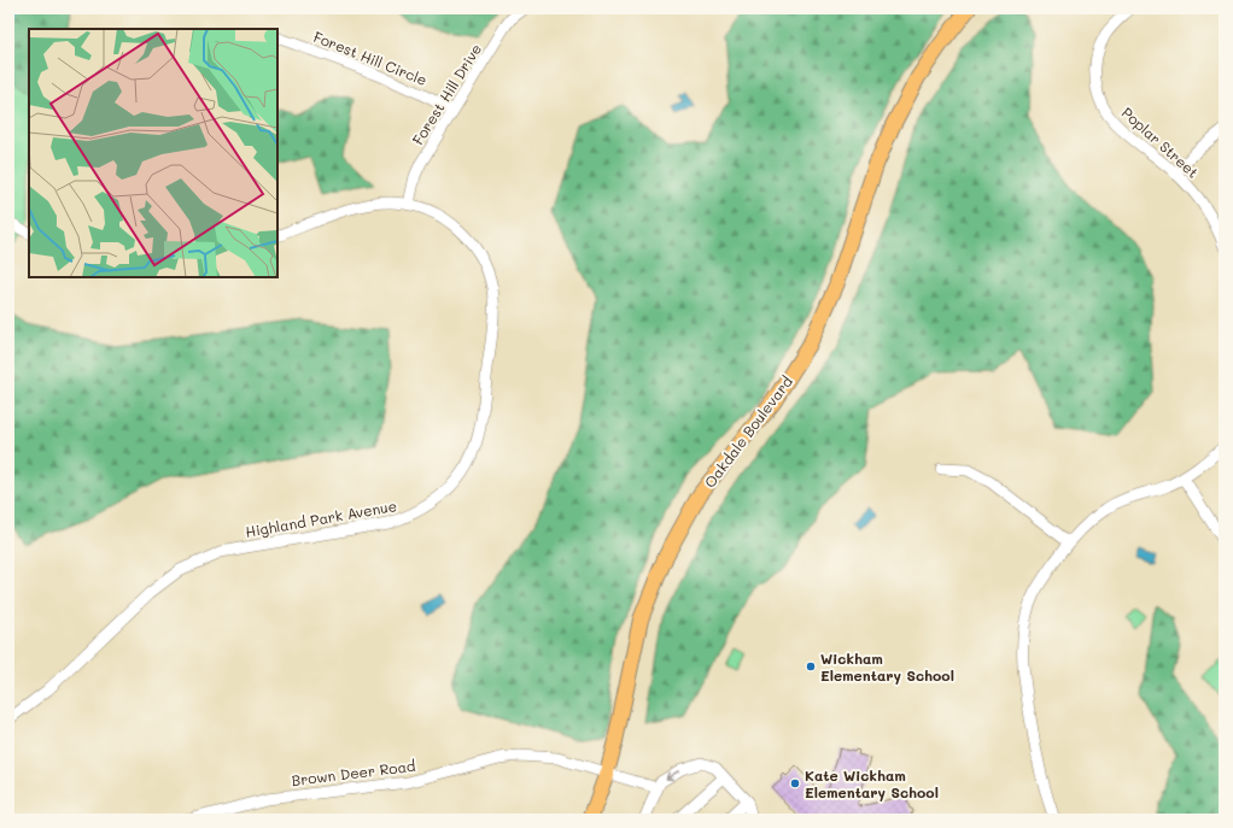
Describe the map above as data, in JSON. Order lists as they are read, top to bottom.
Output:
{
  "streets": {
    "main road": ["Oakdale Boulevard"],
    "street": [
      "Forest Hill Circle",
      "Forest Hill Drive",
      "Poplar Street",
      "Highland Park Avenue",
      "Brown Deer Road"
    ]
  },
  "crossings": [
    ["Forest Hill Circle", "Forest Hill Drive"],
    ["Forest Hill Drive", "Highland Park Avenue"],
    ["Oakdale Boulevard", "Brown Deer Road"]
  ],
  "places": ["Wickham Elementary School", "Kate Wickham Elementary School"]
}
